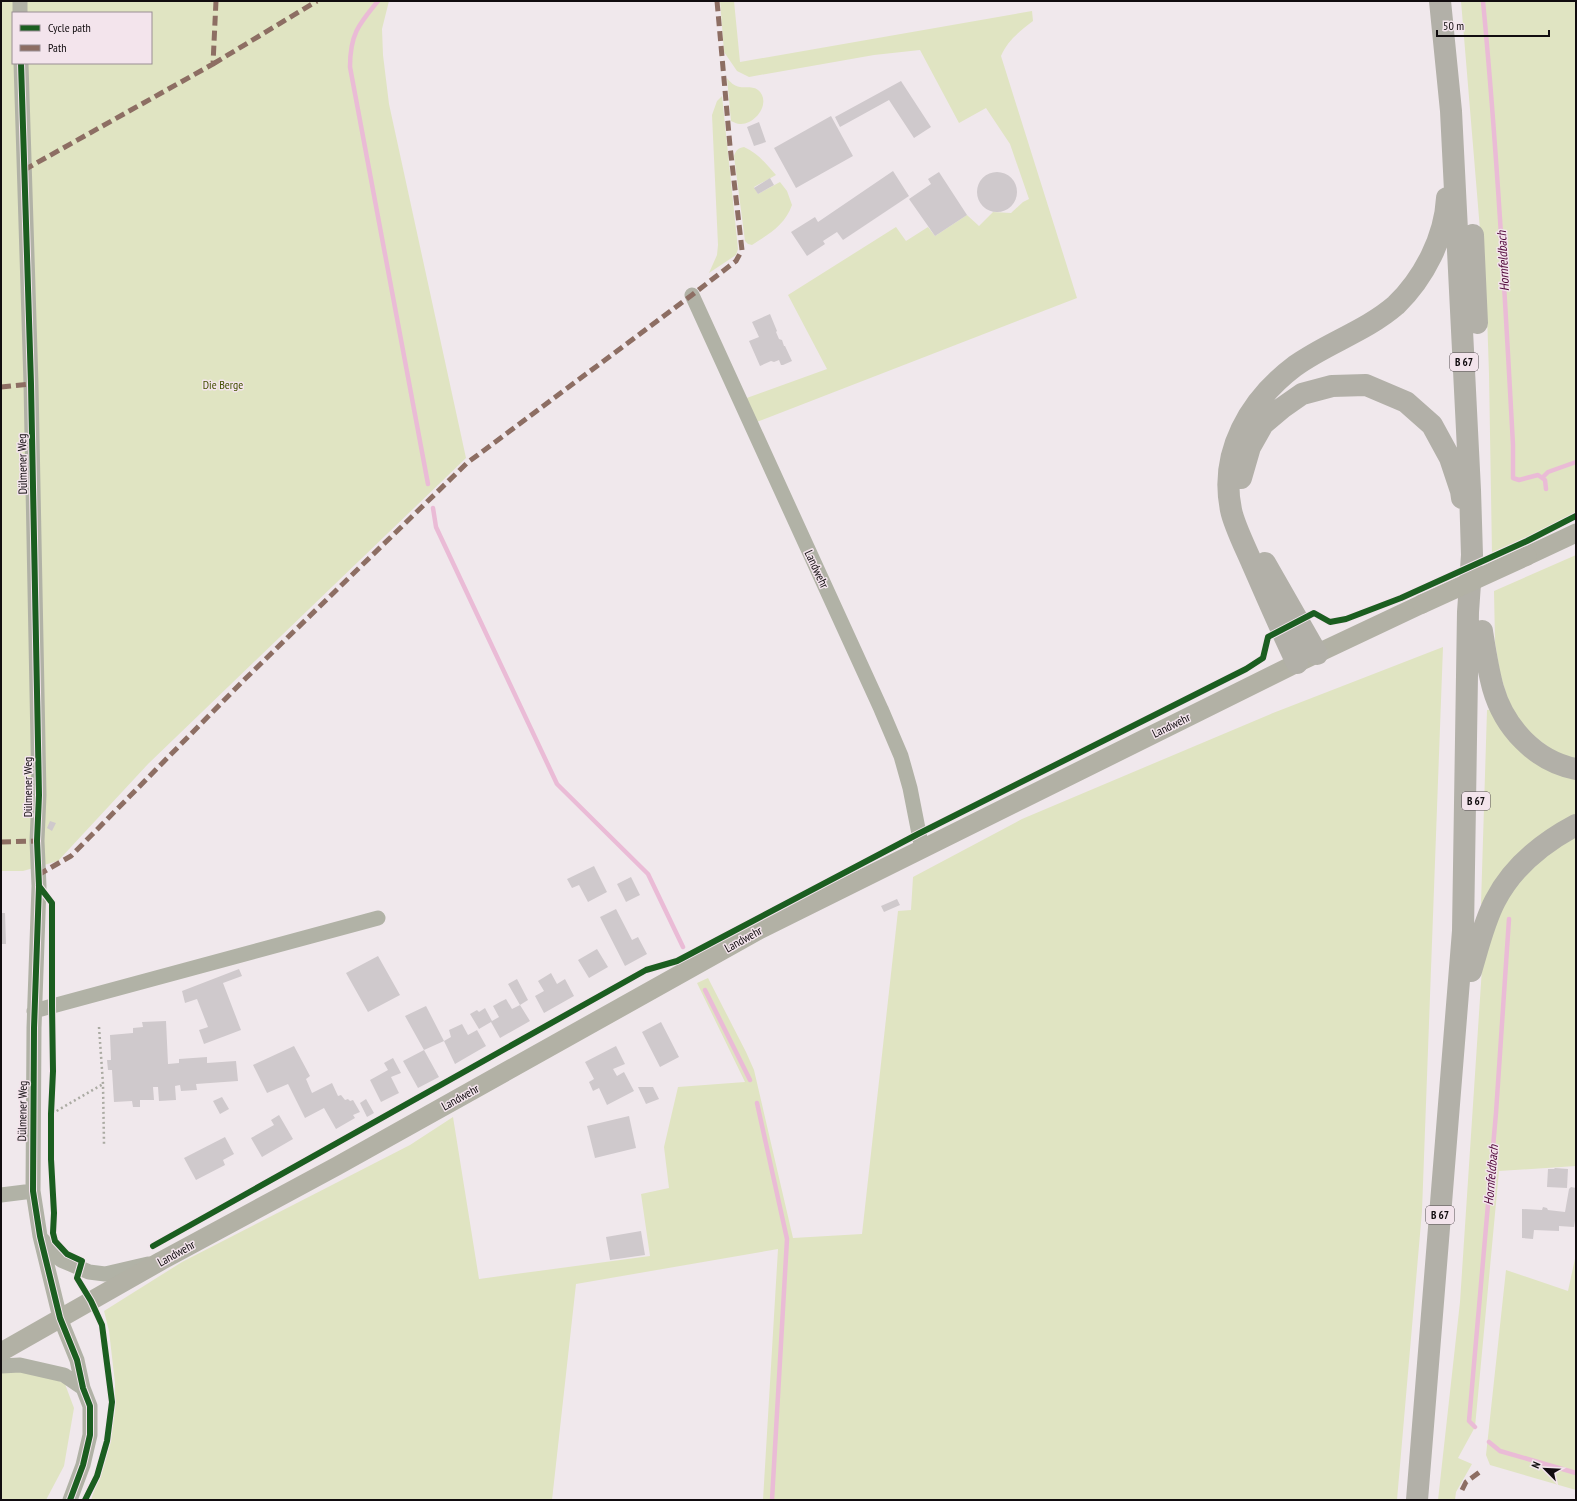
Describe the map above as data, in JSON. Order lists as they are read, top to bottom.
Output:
{
  "streets": {
    "highway": ["B 67"],
    "main road": ["Landwehr"],
    "street": ["Dülmener Weg"]
  },
  "crossings": [
    ["Dülmener Weg", "Landwehr"]
  ],
  "water": ["Hornfeldbach"],
  "parks": ["Die Berge"],
  "legend": ["Cycle path", "Path"],
  "scale_bar": "50 m",
  "north": "top left"
}
